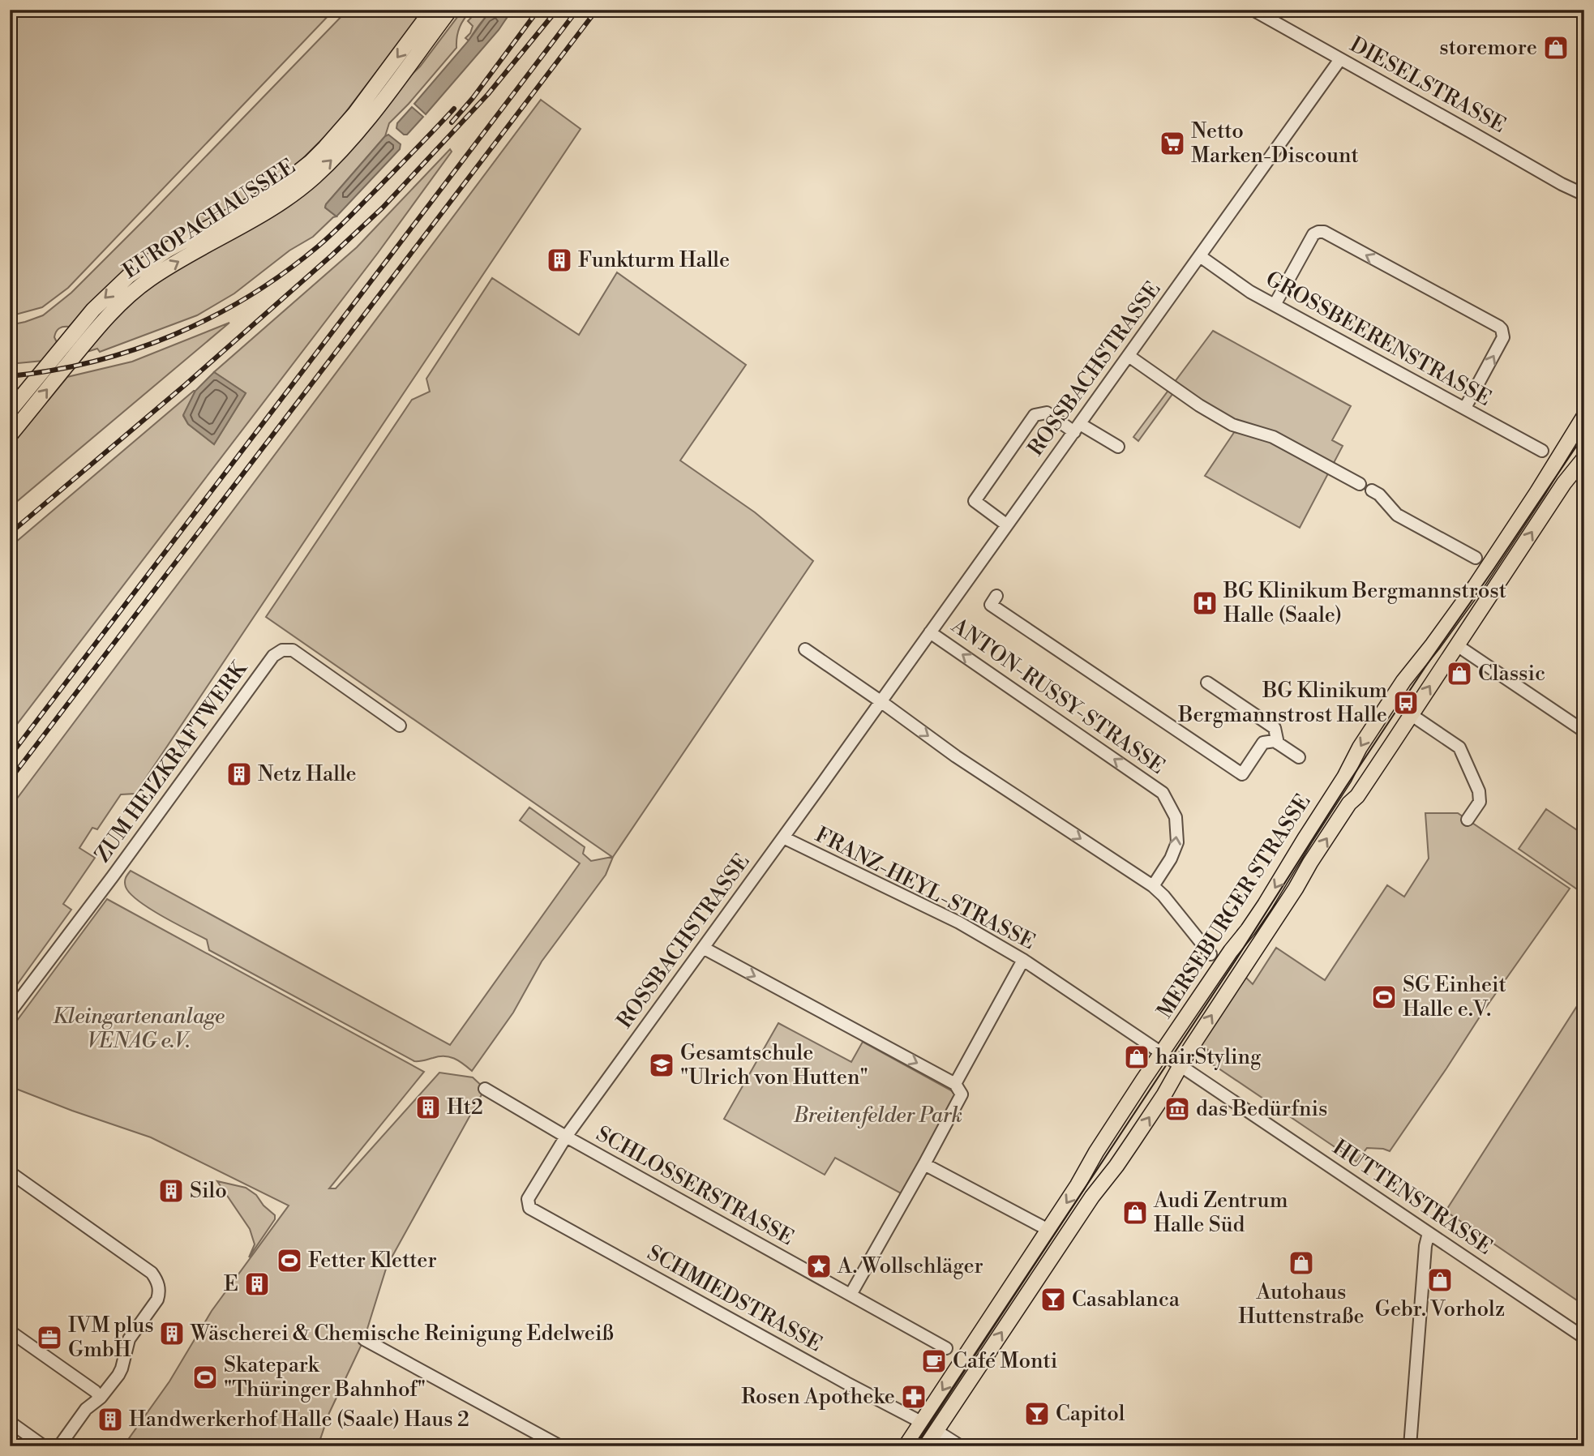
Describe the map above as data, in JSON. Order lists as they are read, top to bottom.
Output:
{
  "streets": {
    "main road": ["EUROPACHAUSSEE", "MERSEBURGER STRASSE"],
    "street": [
      "DIESELSTRASSE",
      "GROSSBEERENSTRASSE",
      "ROSSBACHSTRASSE",
      "ANTON-RUSSY-STRASSE",
      "ZUM HEIZKRAFTWERK",
      "FRANZ-HEYL-STRASSE",
      "SCHLOSSERSTRASSE",
      "HUTTENSTRASSE",
      "SCHMIEDSTRASSE"
    ]
  },
  "crossings": [
    ["DIESELSTRASSE", "ROSSBACHSTRASSE"],
    ["GROSSBEERENSTRASSE", "ROSSBACHSTRASSE"],
    ["ROSSBACHSTRASSE", "ANTON-RUSSY-STRASSE"],
    ["ROSSBACHSTRASSE", "FRANZ-HEYL-STRASSE"],
    ["ROSSBACHSTRASSE", "SCHLOSSERSTRASSE"],
    ["ROSSBACHSTRASSE", "SCHMIEDSTRASSE"],
    ["FRANZ-HEYL-STRASSE", "MERSEBURGER STRASSE"],
    ["FRANZ-HEYL-STRASSE", "HUTTENSTRASSE"],
    ["MERSEBURGER STRASSE", "HUTTENSTRASSE"],
    ["MERSEBURGER STRASSE", "SCHMIEDSTRASSE"]
  ],
  "parks": ["Kleingartenanlage VENAG e.V.", "Breitenfelder Park"],
  "places": {
    "shop": [
      "storemore",
      "Classic",
      "hairStyling",
      "Audi Zentrum Halle Süd",
      "Autohaus Huttenstraße",
      "Gebr. Vorholz"
    ],
    "supermarket": ["Netto Marken-Discount"],
    "building": [
      "Funkturm Halle",
      "Netz Halle",
      "Ht2",
      "Silo",
      "E",
      "Wäscherei & Chemische Reinigung Edelweiß",
      "Handwerkerhof Halle (Saale) Haus 2"
    ],
    "hospital": ["BG Klinikum Bergmannstrost Halle (Saale)"],
    "bus stop": ["BG Klinikum Bergmannstrost Halle"],
    "sports": ["SG Einheit Halle e.V.", "Fetter Kletter", "Skatepark \"Thüringer Bahnhof\""],
    "school or university": ["Gesamtschule \"Ulrich von Hutten\""],
    "museum": ["das Bedürfnis"],
    "place": ["A. Wollschläger"],
    "bar": ["Casablanca", "Capitol"],
    "office": ["IVM plus GmbH"],
    "cafe": ["Café Monti"],
    "pharmacy": ["Rosen Apotheke"]
  }
}
